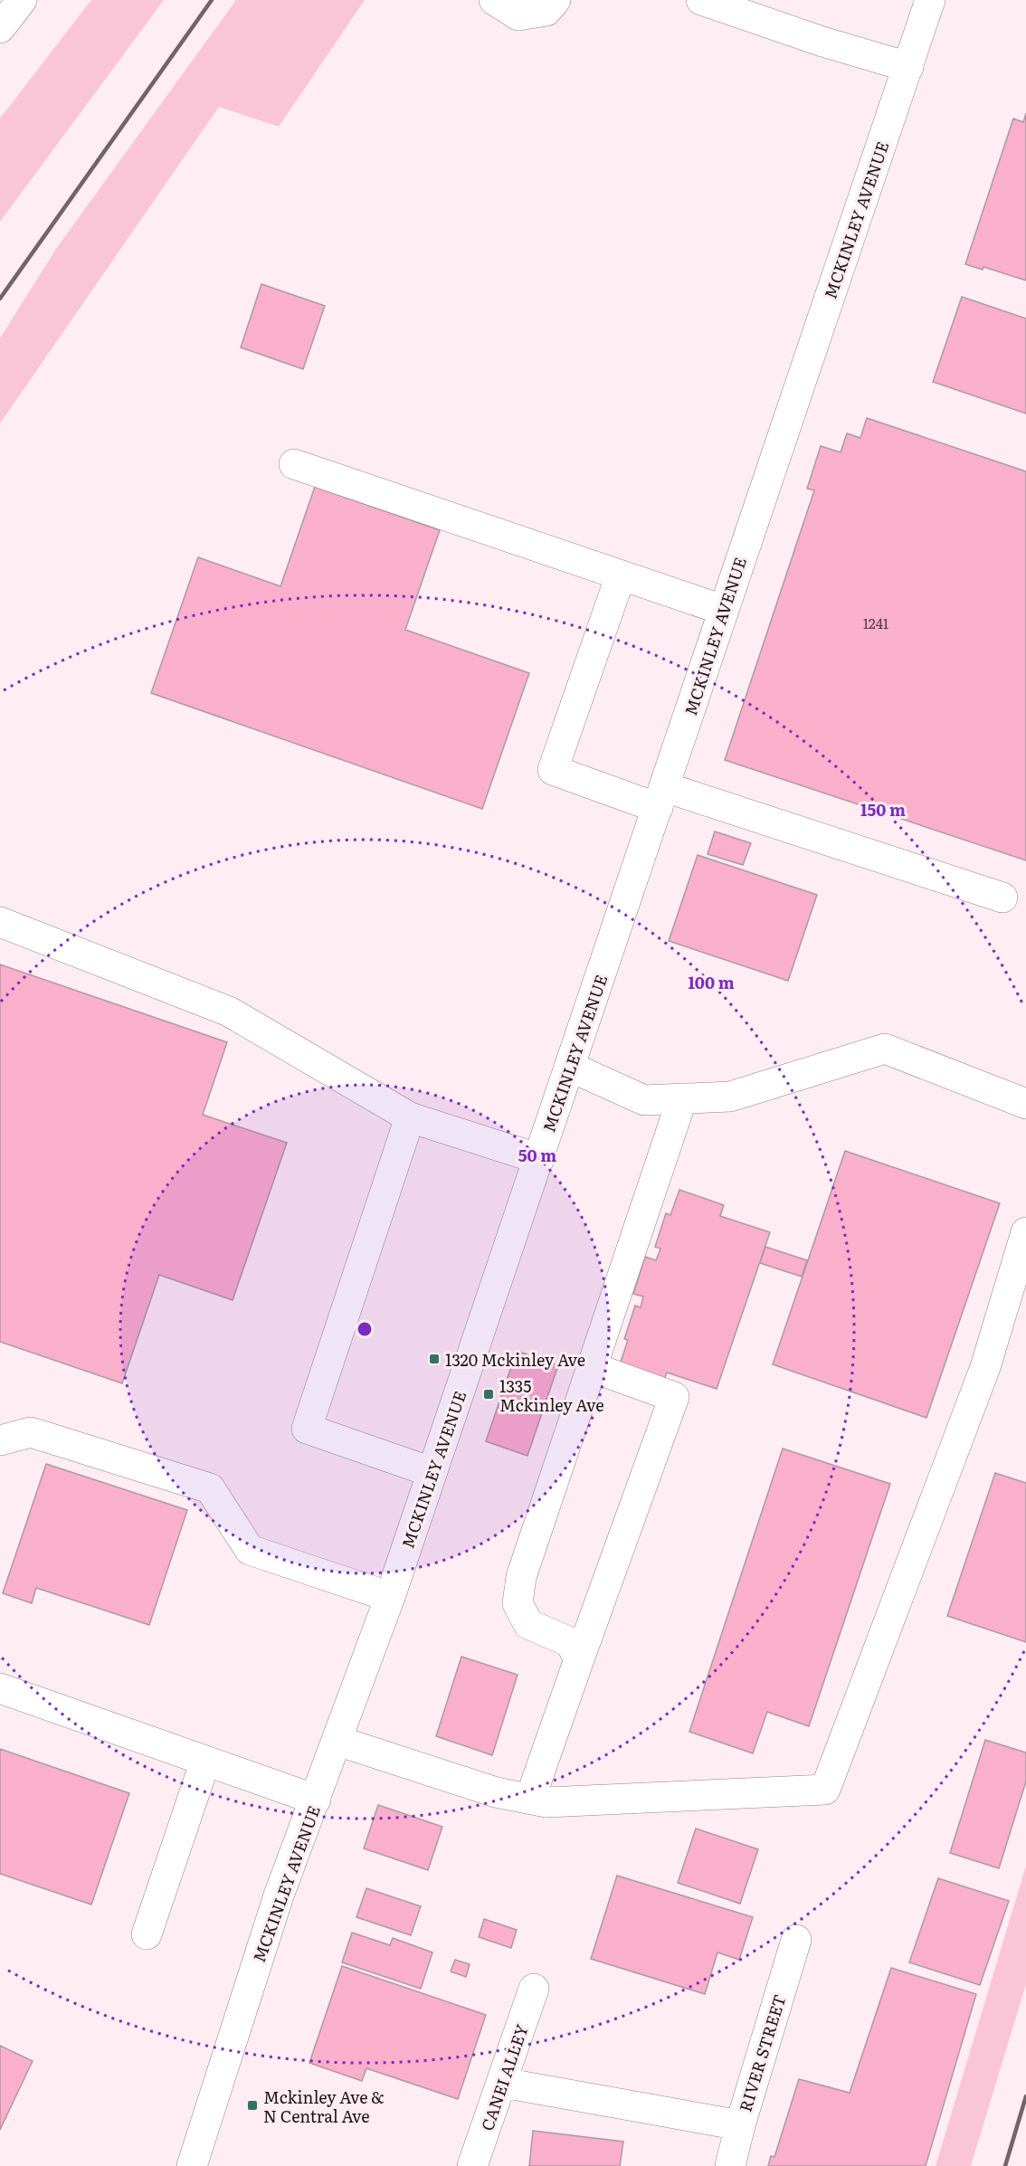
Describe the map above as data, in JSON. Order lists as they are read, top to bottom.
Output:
{
  "streets": {
    "main road": ["MCKINLEY AVENUE", "RIVER STREET", "CANEI ALLEY"]
  },
  "places": {
    "transit": ["1320 Mckinley Ave", "1335 Mckinley Ave", "Mckinley Ave & N Central Ave"]
  },
  "house_numbers": ["1241"],
  "rings": ["150 m", "100 m", "50 m"]
}
